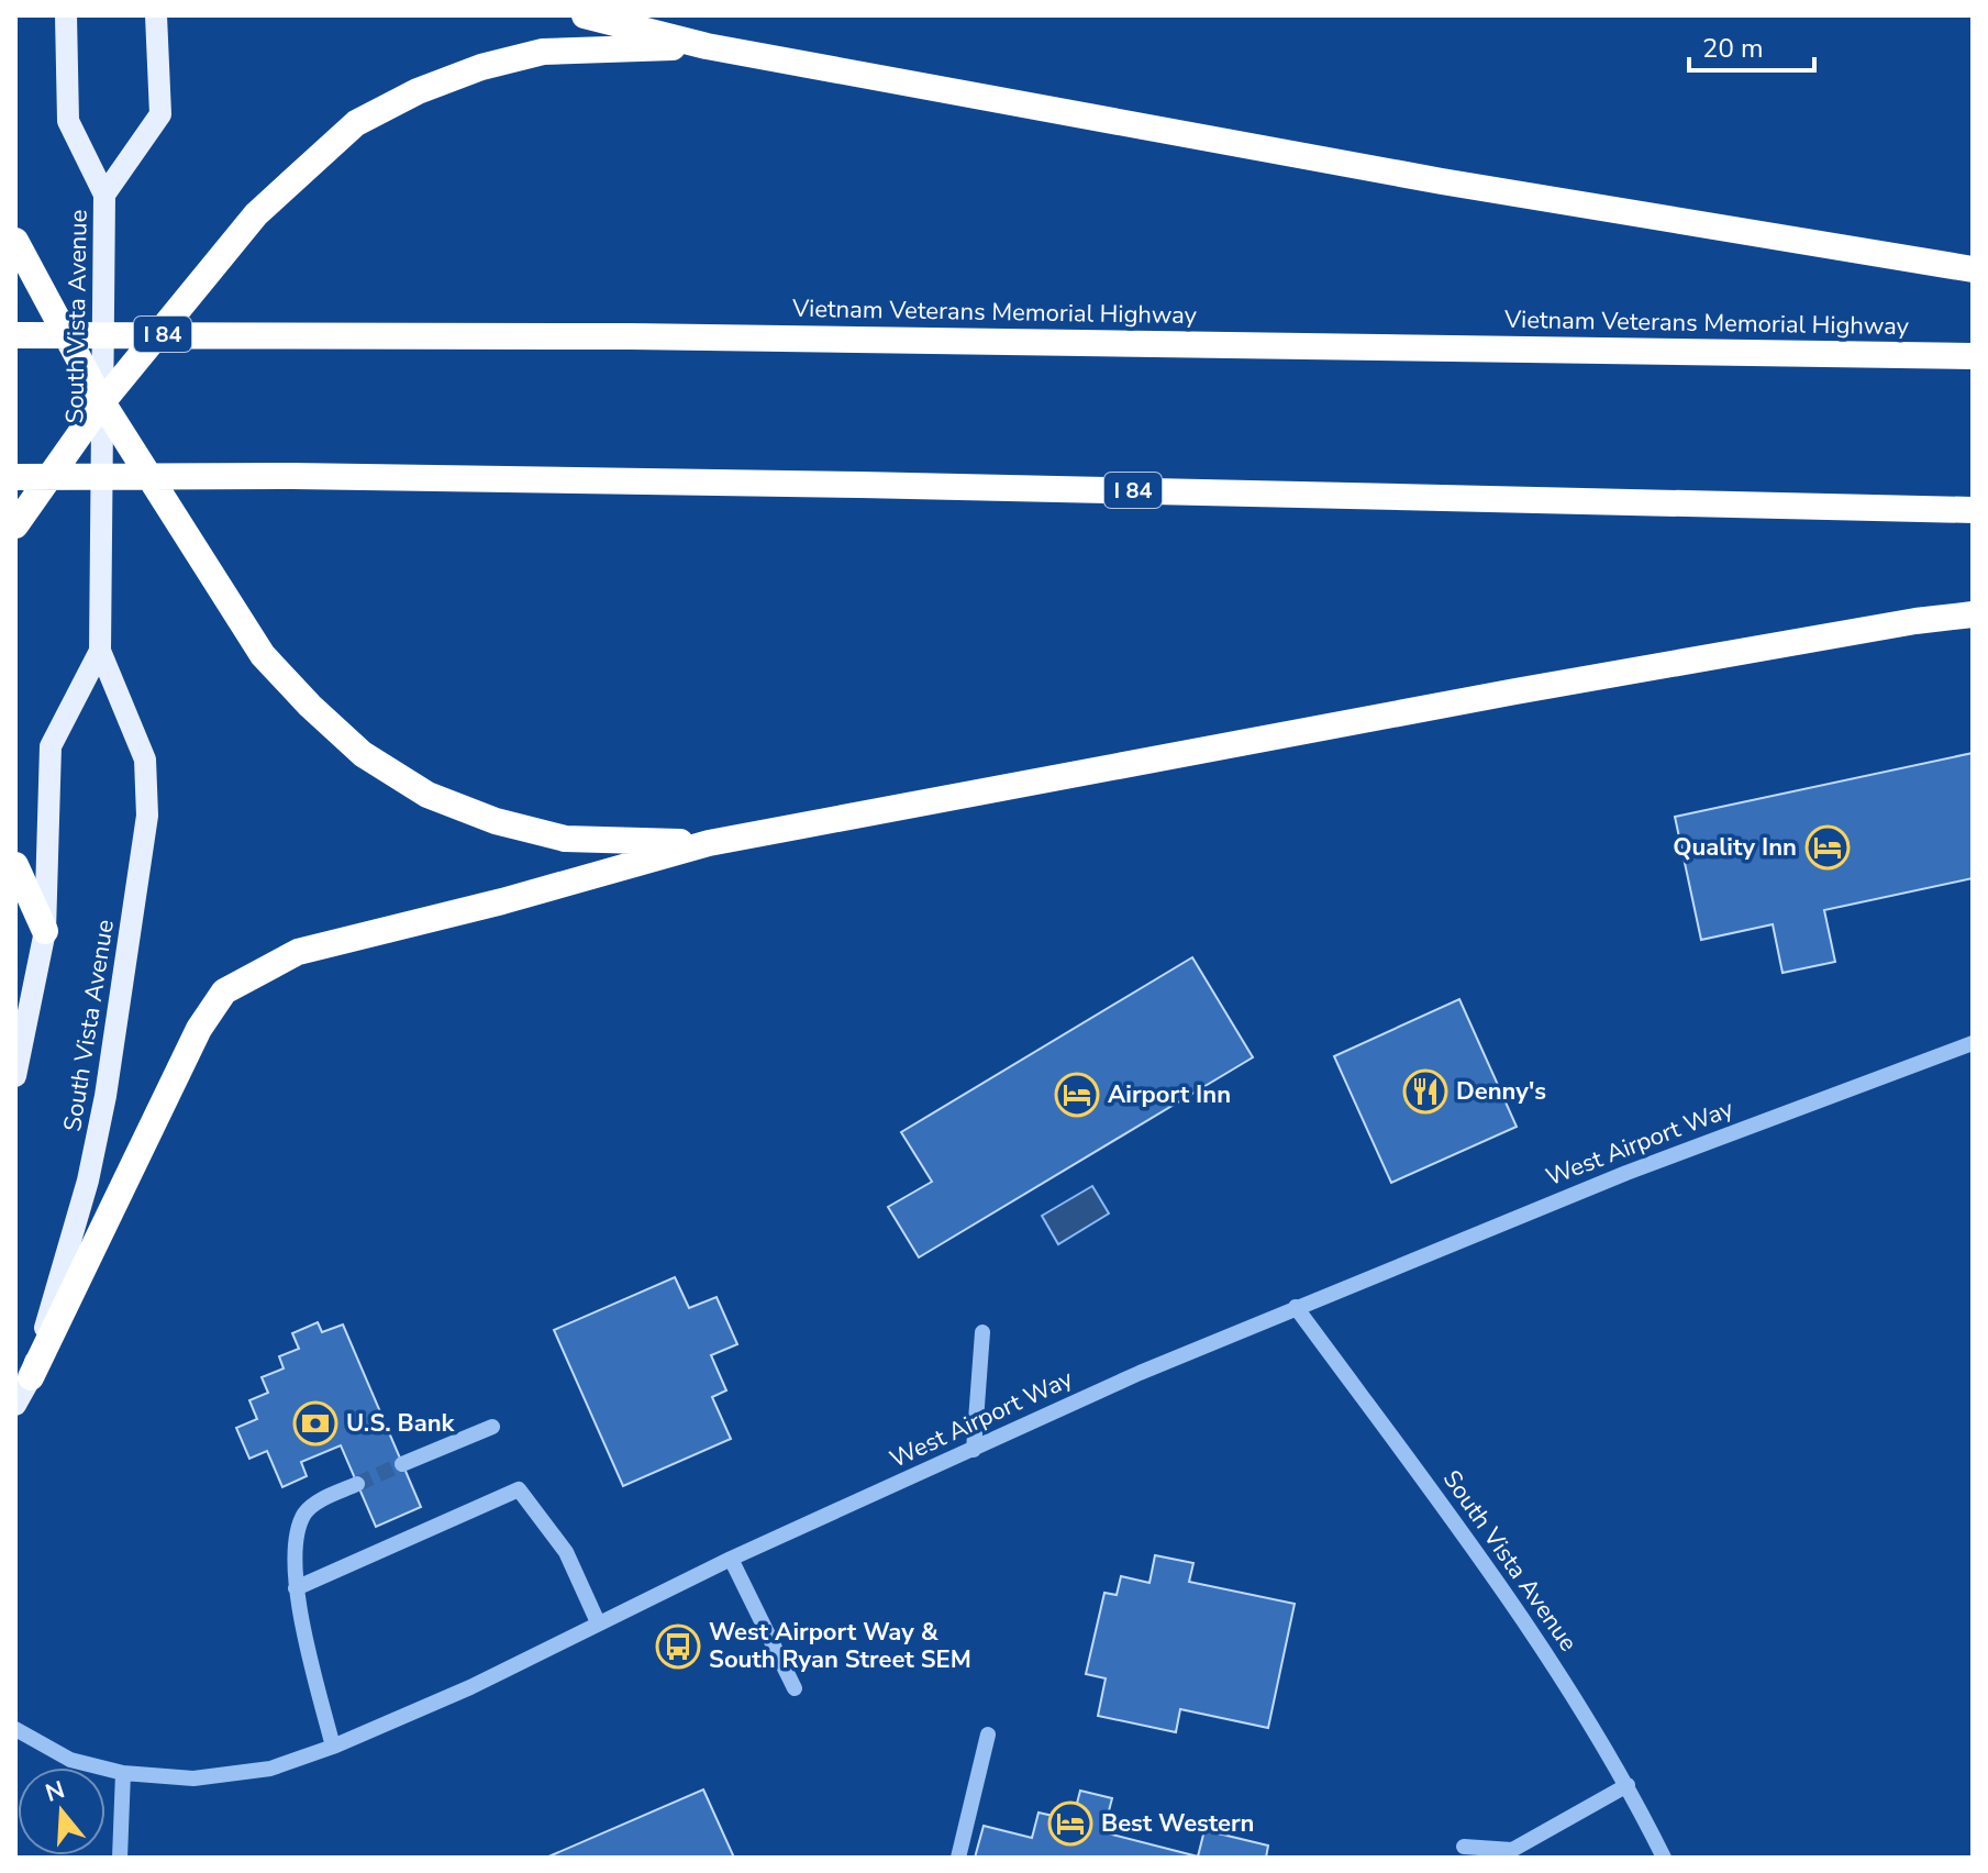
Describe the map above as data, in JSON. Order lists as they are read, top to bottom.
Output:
{
  "streets": {
    "highway": ["Vietnam Veterans Memorial Highway", "I 84"],
    "main road": ["South Vista Avenue"],
    "street": ["West Airport Way"]
  },
  "crossings": [
    ["South Vista Avenue", "West Airport Way"]
  ],
  "places": {
    "hotel": ["Quality Inn", "Airport Inn", "Best Western"],
    "restaurant": ["Denny's"],
    "bank": ["U.S. Bank"],
    "bus stop": ["West Airport Way & South Ryan Street SEM"]
  },
  "scale_bar": "20 m",
  "north": "top"
}
